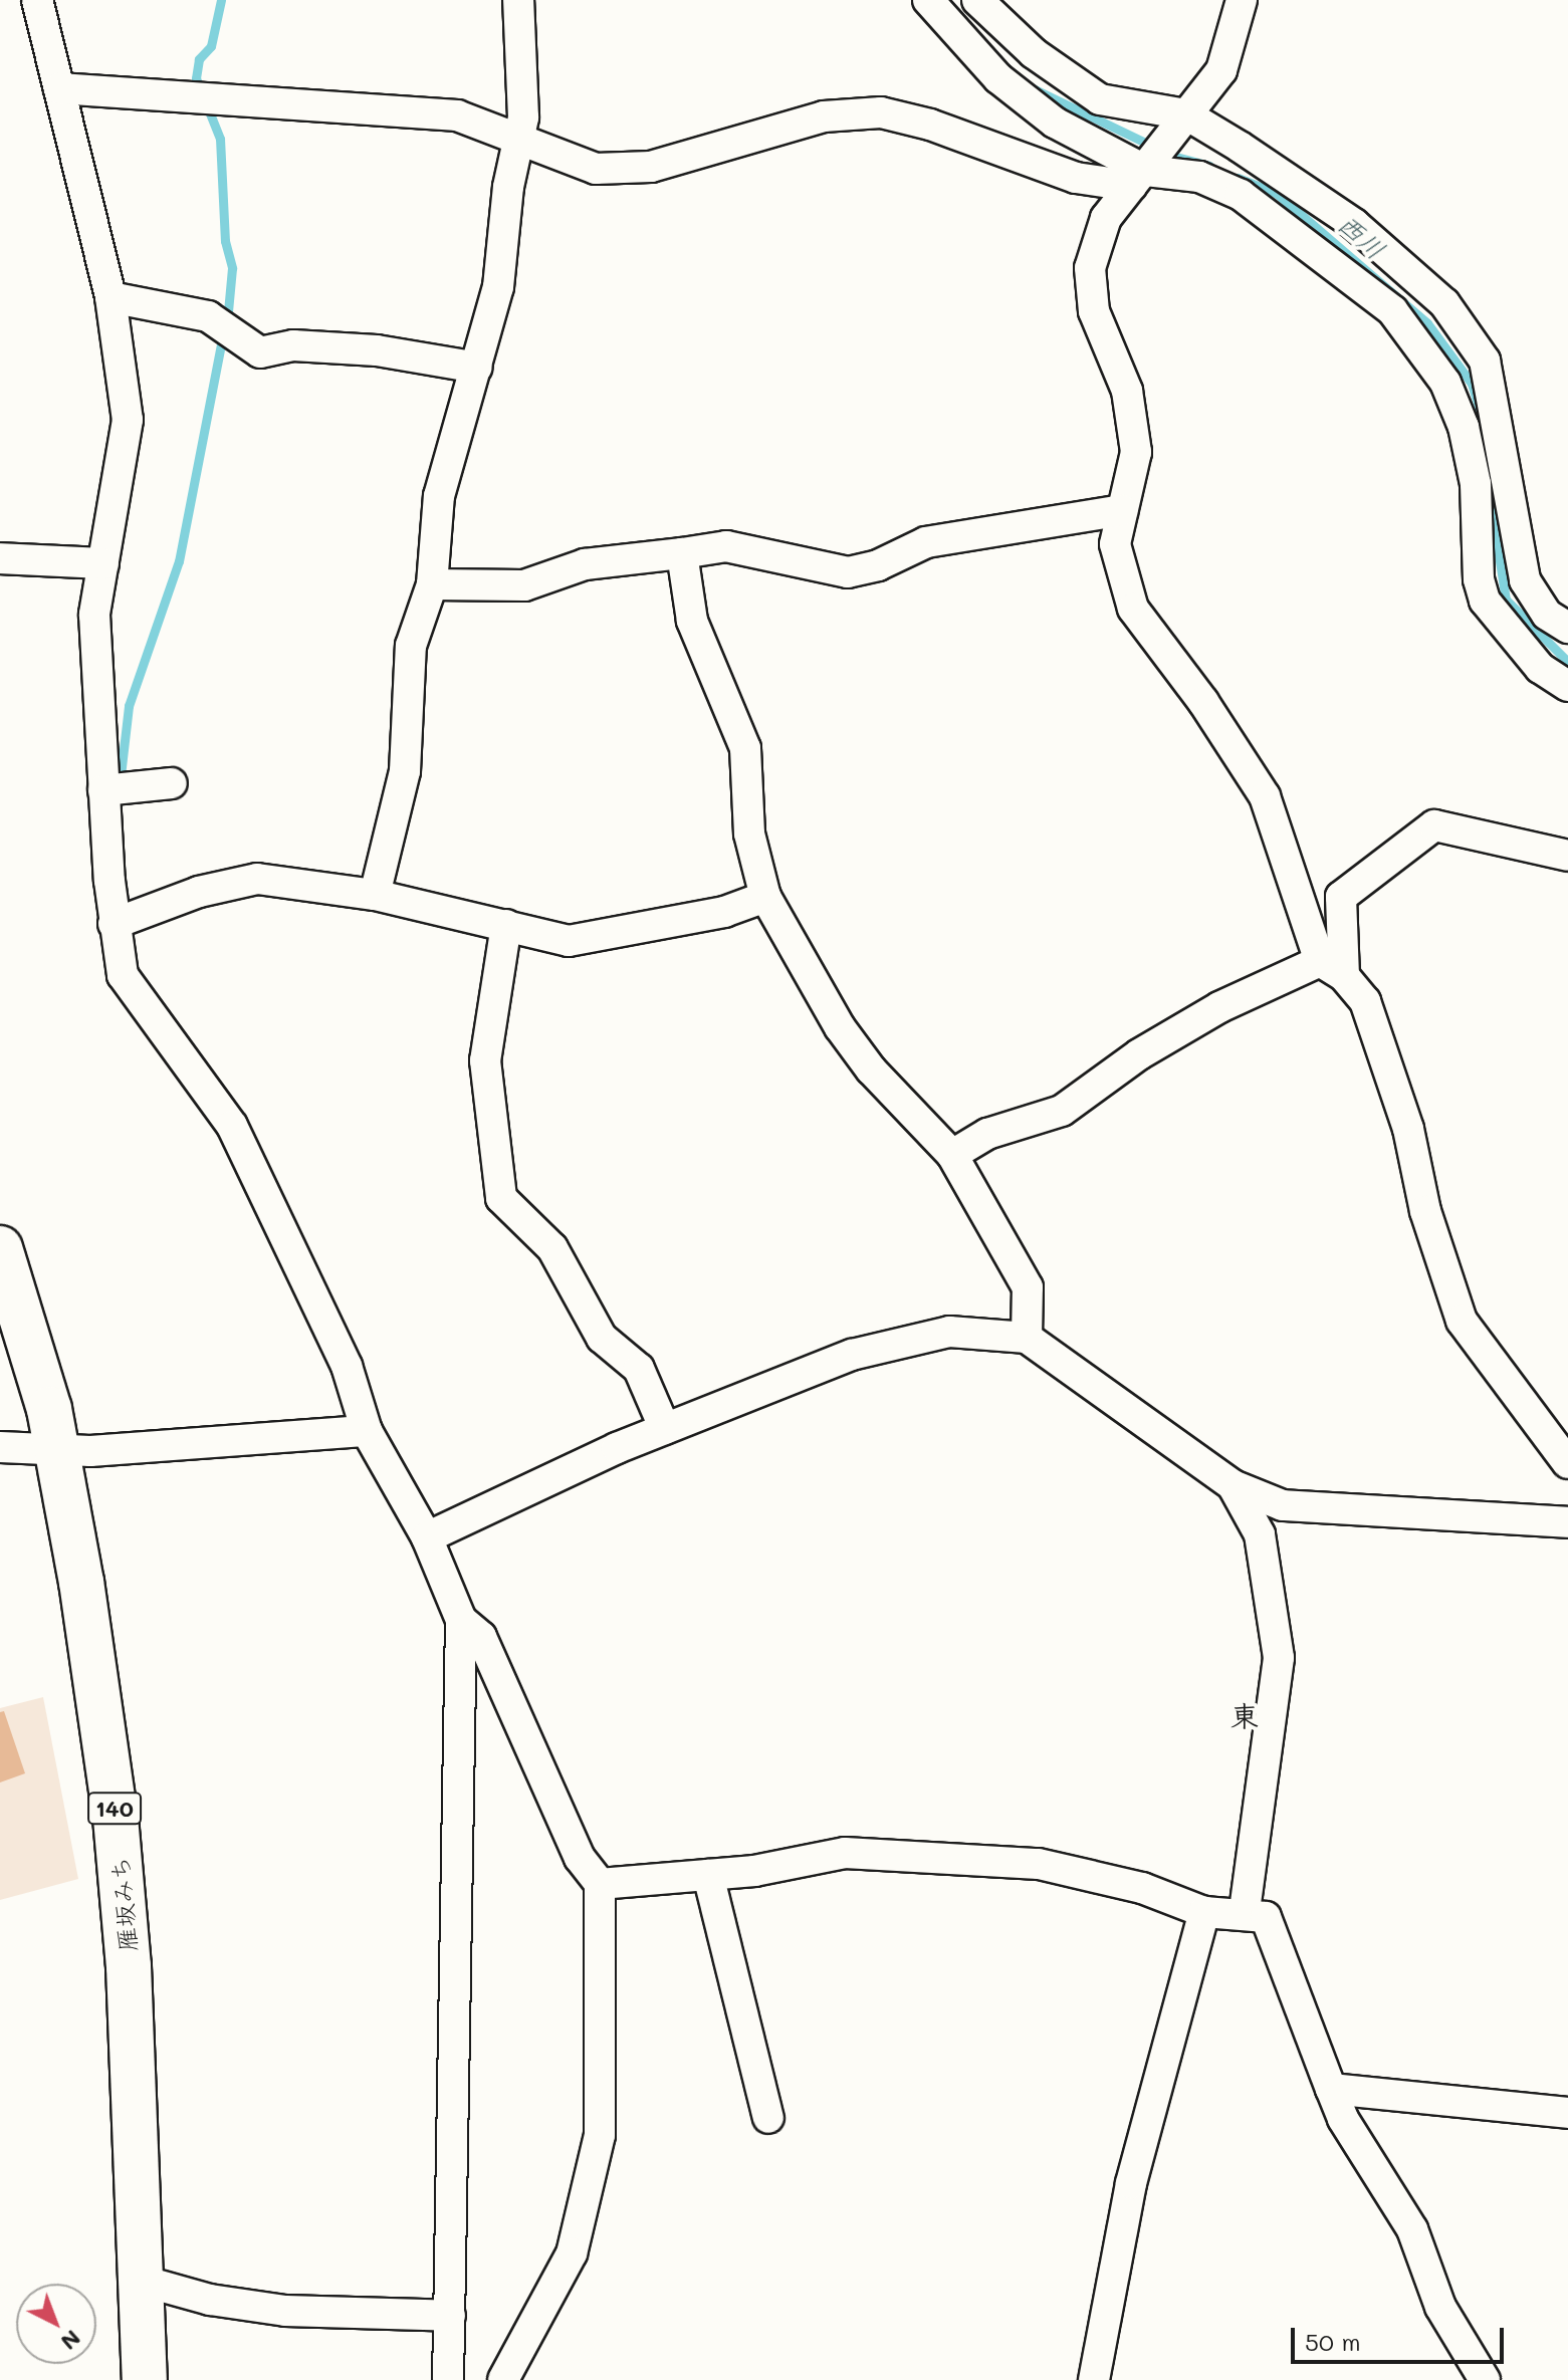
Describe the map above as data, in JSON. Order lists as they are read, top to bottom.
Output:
{
  "streets": {
    "highway": ["140", "雁坂みち"]
  },
  "districts": ["東"],
  "water": ["西川"],
  "scale_bar": "50 m",
  "north": "bottom right"
}
